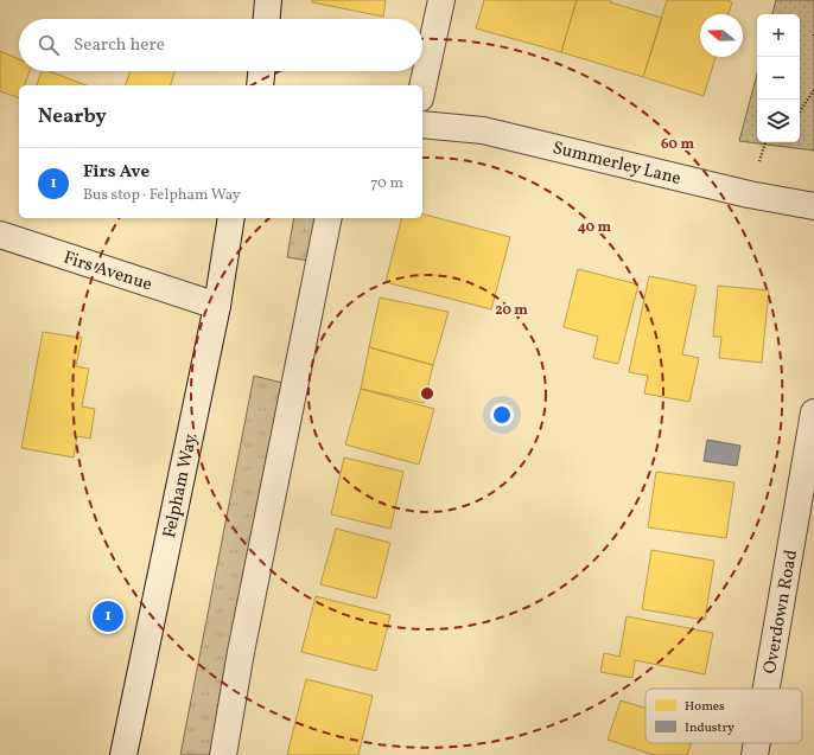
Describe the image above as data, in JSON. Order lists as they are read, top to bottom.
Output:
{
  "streets": {
    "street": [
      "Summerley Lane",
      "Firs Avenue",
      "Felpham Way",
      "Overdown Road"
    ]
  },
  "crossings": [
    ["Firs Avenue", "Felpham Way"]
  ],
  "legend": ["Homes", "Industry"],
  "north": "left",
  "page": {
    "map_buttons": ["+", "−"],
    "search": "Search here",
    "heading": "Nearby",
    "list": [
      {
        "mark": "1",
        "name": "Firs Ave",
        "note": "Bus stop · Felpham Way",
        "value": "70 m"
      }
    ],
    "pins": "1"
  },
  "rings": ["60 m", "40 m", "20 m"]
}
